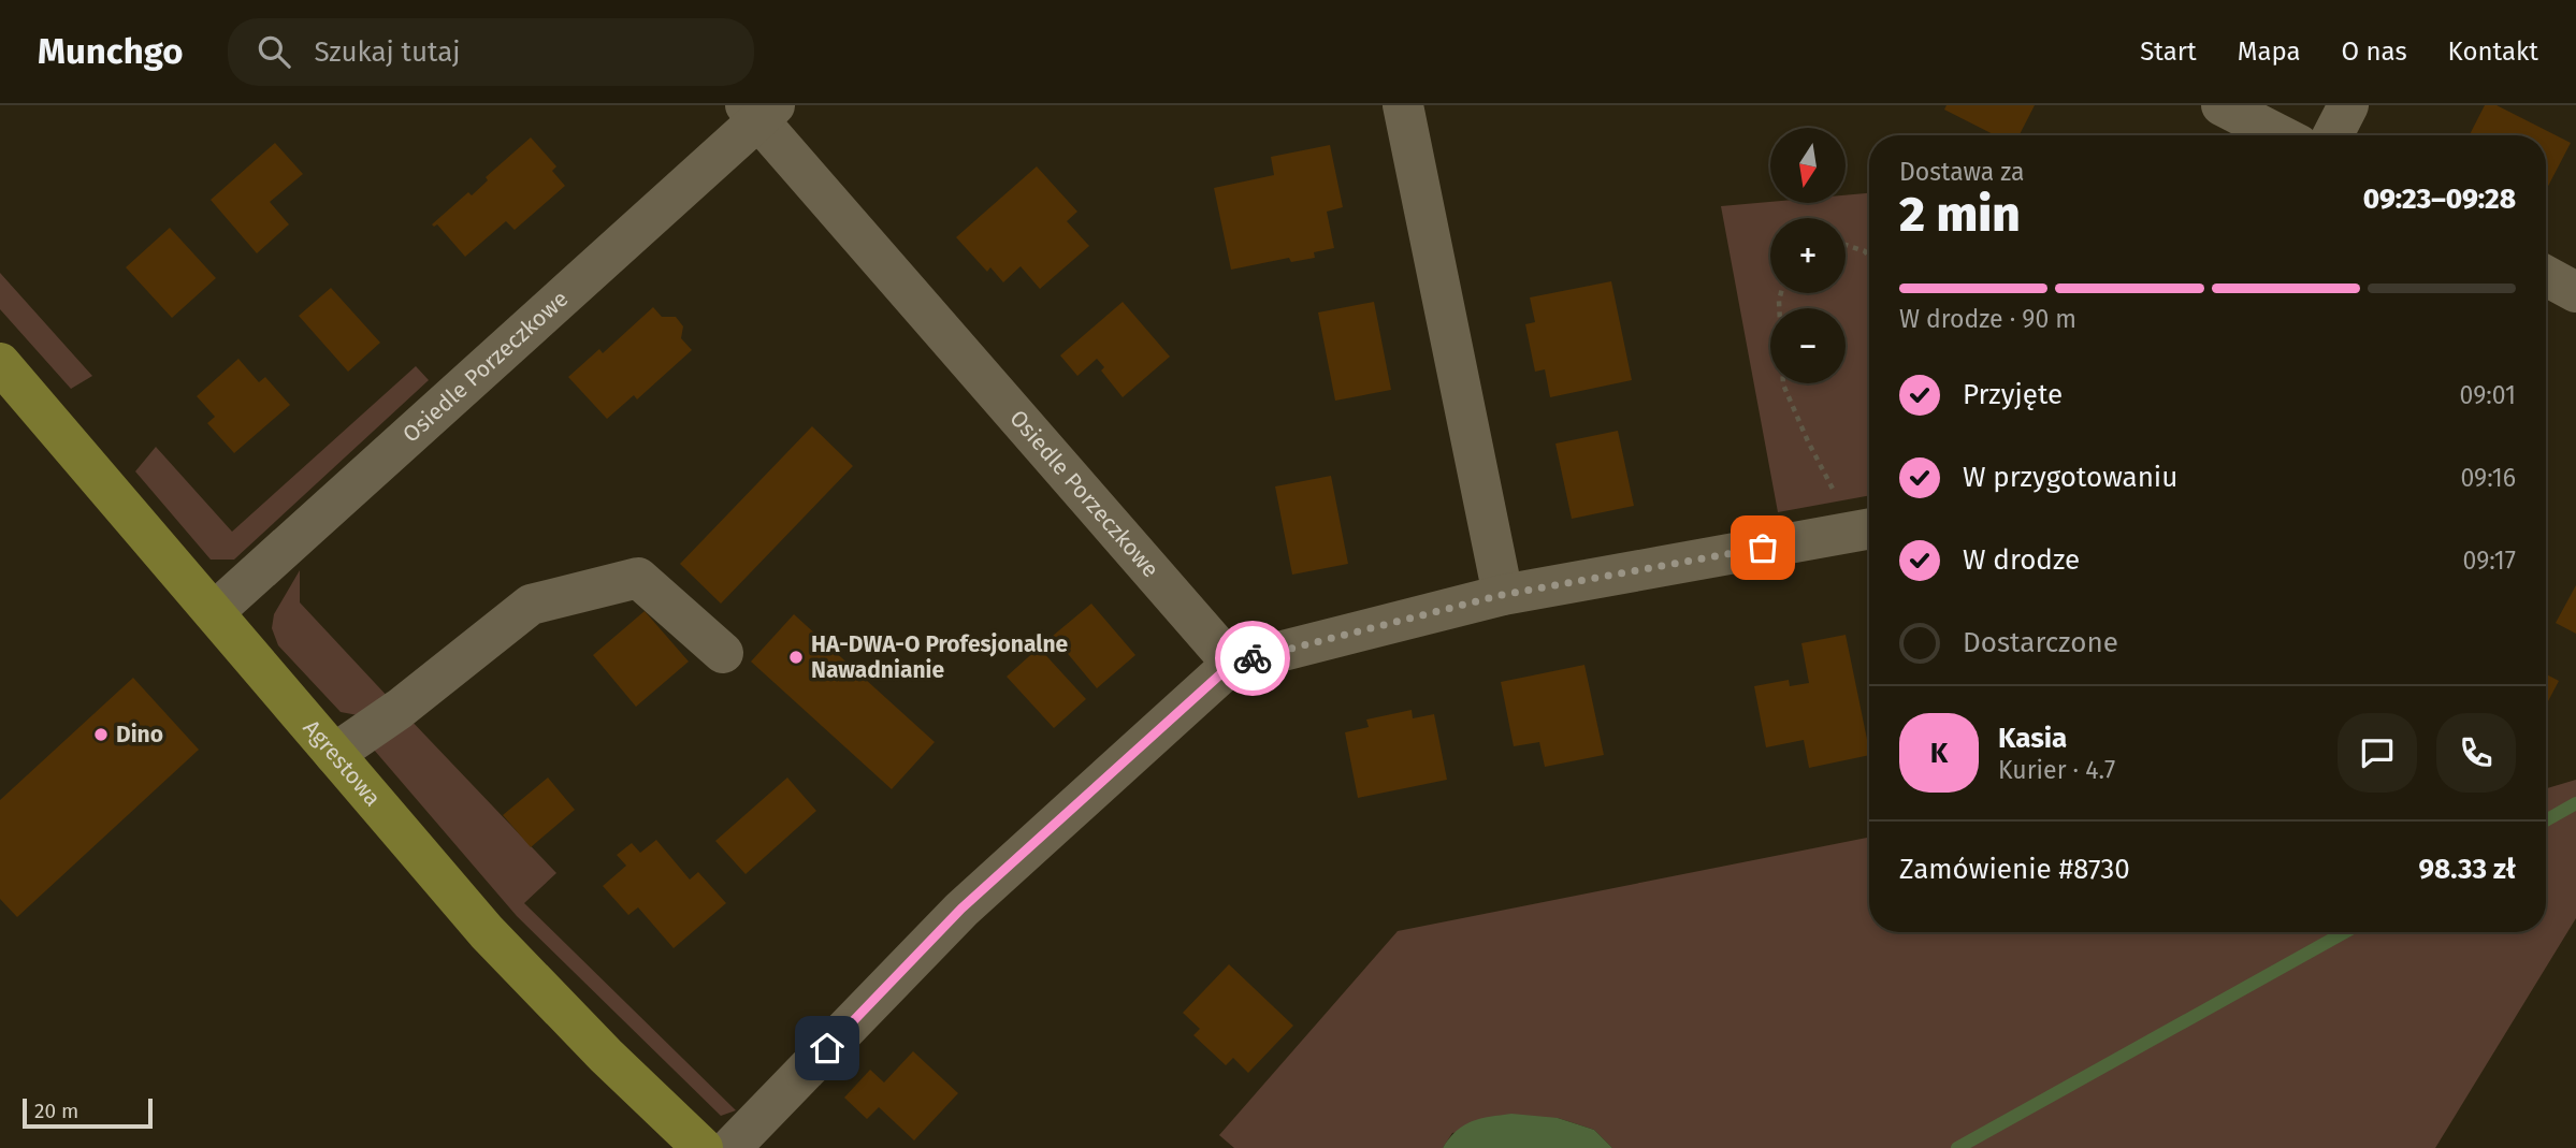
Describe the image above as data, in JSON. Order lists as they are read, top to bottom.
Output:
{
  "streets": {
    "main road": ["Agrestowa"],
    "street": ["Osiedle Porzeczkowe"]
  },
  "crossings": [
    ["Osiedle Porzeczkowe", "Agrestowa"]
  ],
  "places": ["HA-DWA-O Profesjonalne Nawadnianie", "Dino"],
  "scale_bar": "20 m",
  "north": "bottom",
  "page": {
    "header": "Munchgo",
    "search": "Szukaj tutaj",
    "nav": [
      "Start",
      "Mapa",
      "O nas",
      "Kontakt"
    ],
    "map_buttons": ["+", "−"],
    "heading": ["2 min", "Dostawa za", "09:23–09:28"],
    "panel": [
      "Kasia",
      "Kurier · 4.7",
      "Zamówienie #8730",
      "98.33 zł"
    ],
    "bar": "W drodze · 90 m",
    "list": [
      ["Przyjęte", "09:01"],
      ["W przygotowaniu", "09:16"],
      ["W drodze", "09:17"],
      "Dostarczone"
    ],
    "round": "K",
    "scale": "20 m"
  }
}
